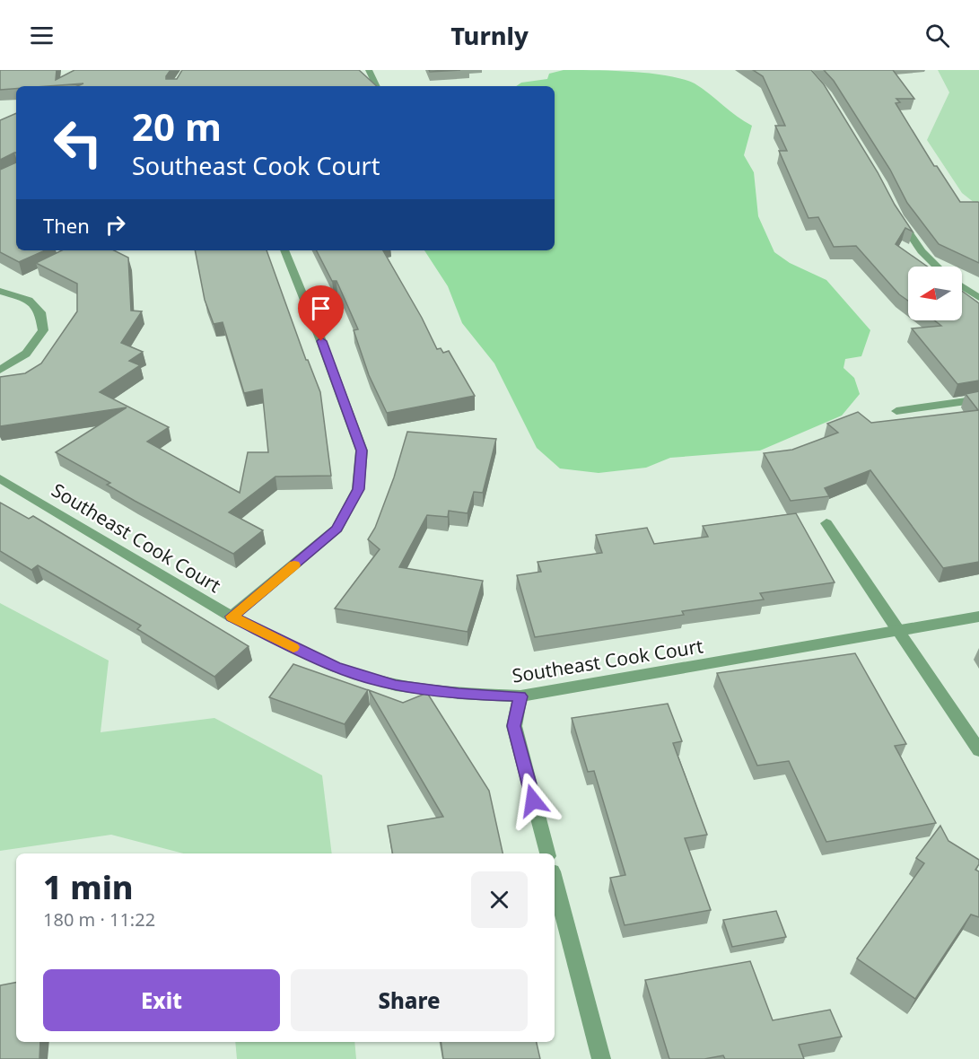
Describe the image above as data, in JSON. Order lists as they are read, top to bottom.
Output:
{
  "streets": {
    "street": ["Southeast Cook Court"]
  },
  "north": "left",
  "page": {
    "header": "Turnly",
    "turn": ["20 m", "Southeast Cook Court"],
    "then": "Then",
    "heading": ["1 min", "180 m · 11:22"],
    "buttons": ["Exit", "Share"]
  }
}
